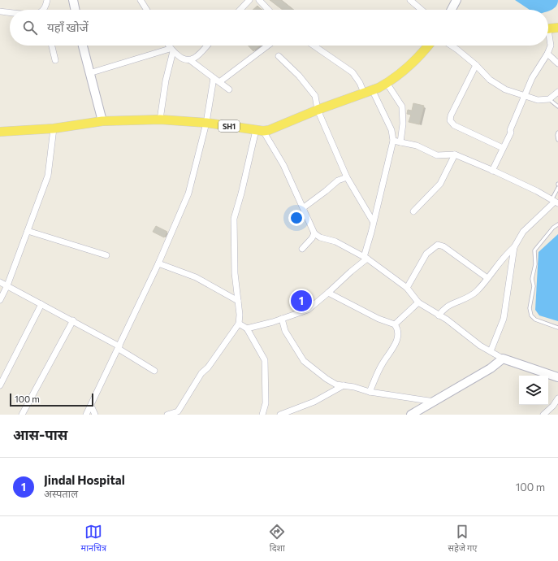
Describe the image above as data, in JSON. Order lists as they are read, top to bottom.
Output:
{
  "streets": {
    "main road": ["SH1"]
  },
  "scale_bar": "100 m",
  "page": {
    "search": "यहाँ खोजें",
    "pins": "1",
    "scale": "100 m",
    "heading": "आस-पास",
    "list": [
      {
        "mark": "1",
        "name": "Jindal Hospital",
        "note": "अस्पताल",
        "value": "100 m"
      }
    ],
    "nav": ["मानचित्र", "दिशा", "सहेजे गए"]
  }
}
